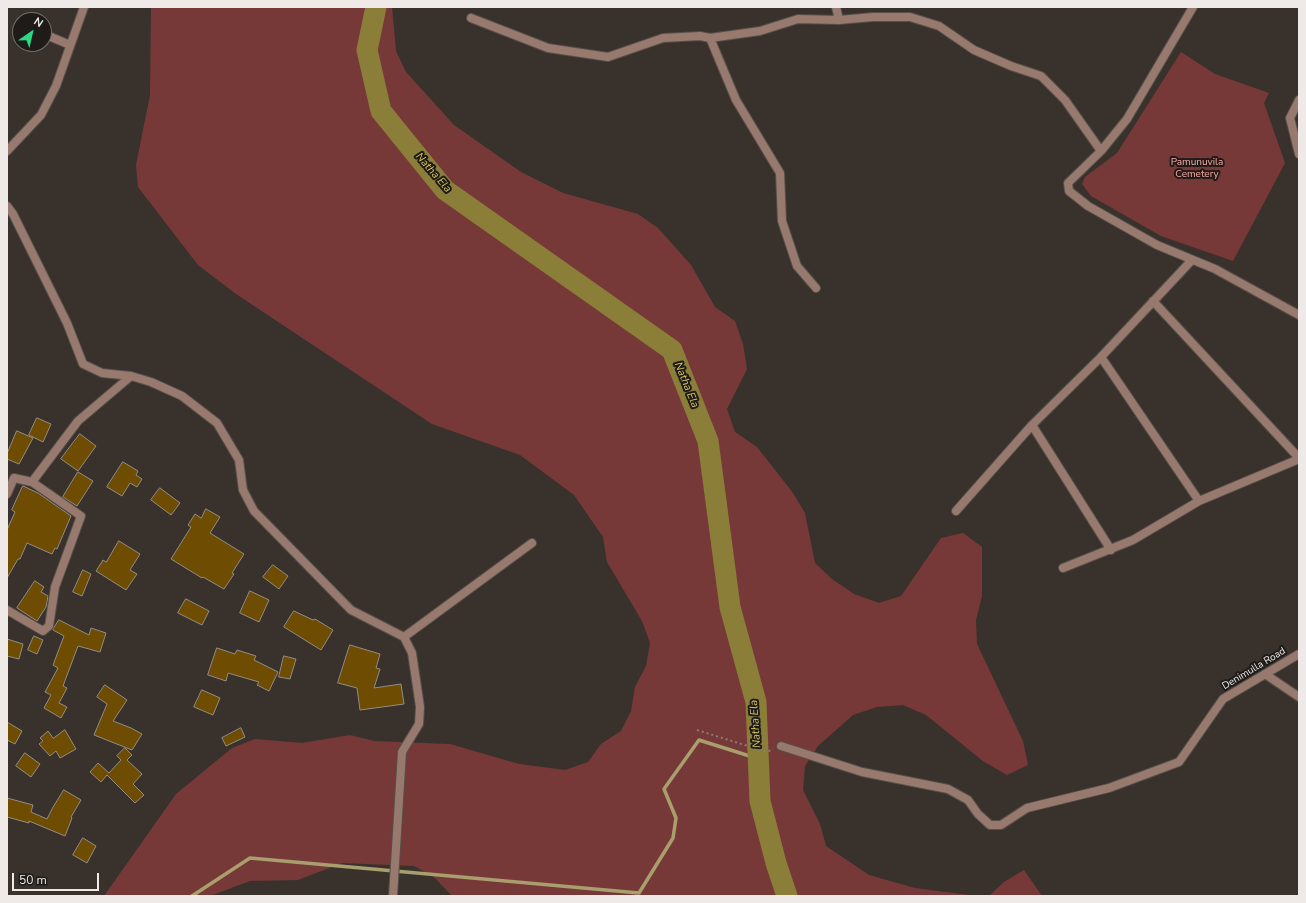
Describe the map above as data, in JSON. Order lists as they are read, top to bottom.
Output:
{
  "streets": {
    "street": ["Denimulla Road"]
  },
  "water": ["Natha Ela"],
  "parks": ["Pamunuvila Cemetery"],
  "scale_bar": "50 m",
  "north": "top right"
}
